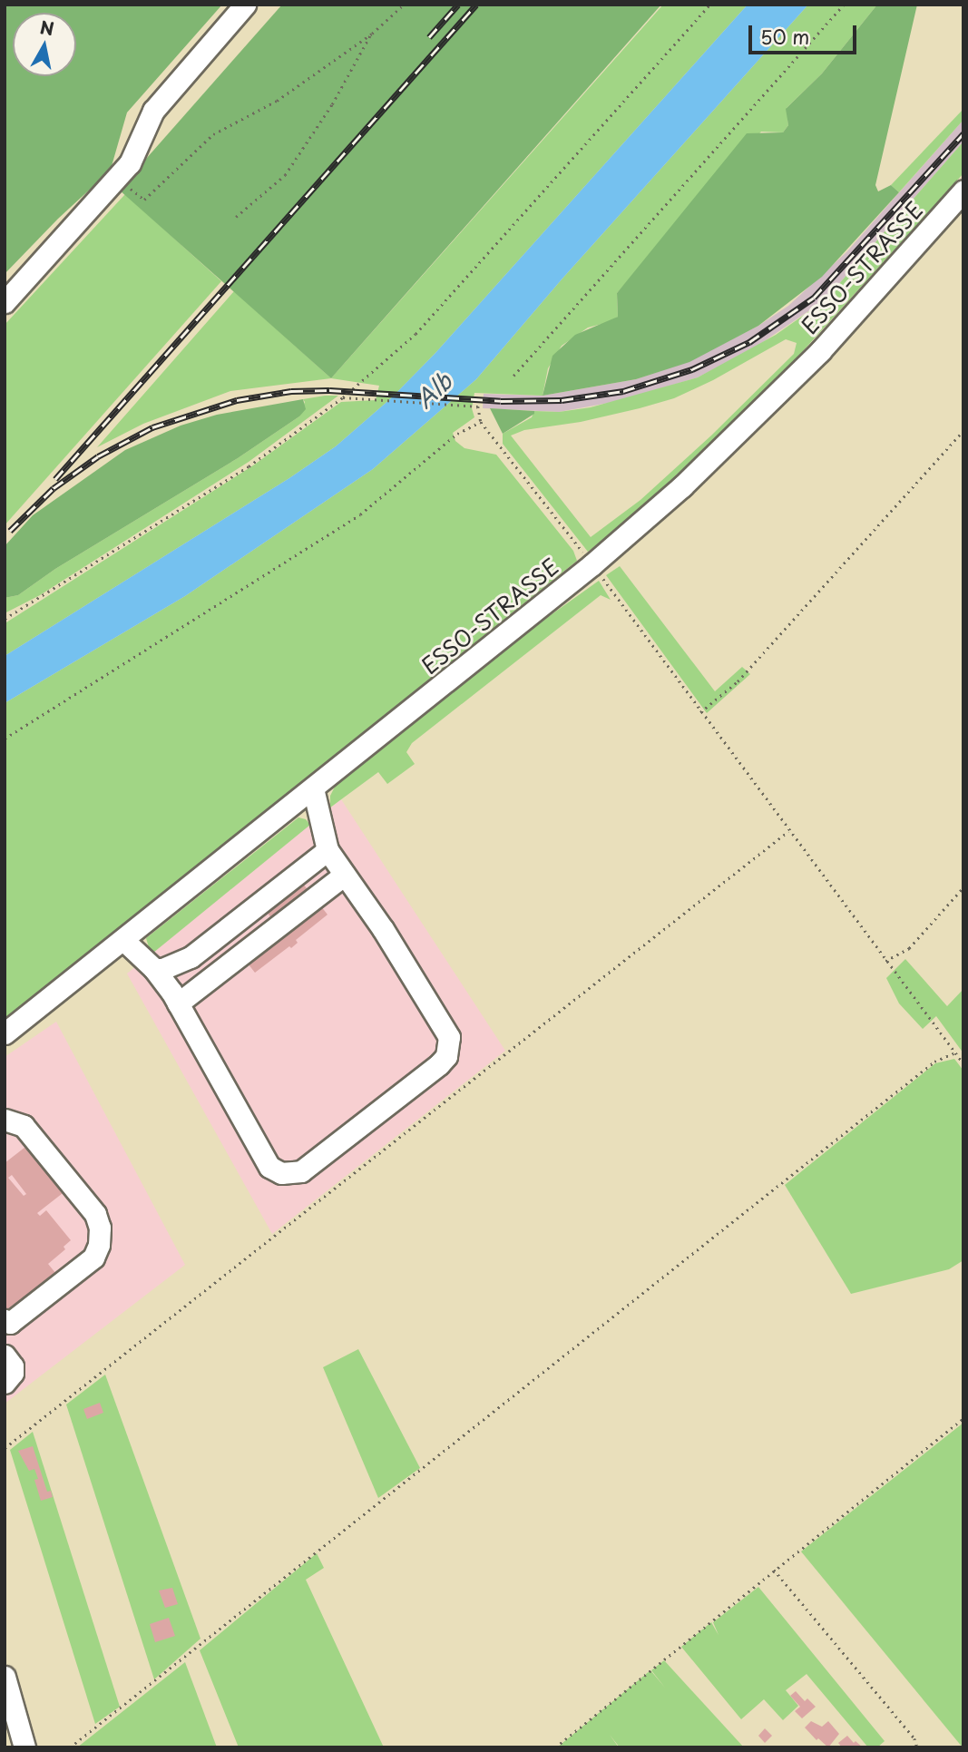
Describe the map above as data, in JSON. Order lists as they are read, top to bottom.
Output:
{
  "streets": {
    "street": ["ESSO-STRASSE"]
  },
  "water": ["Alb"],
  "scale_bar": "50 m",
  "north": "top"
}
